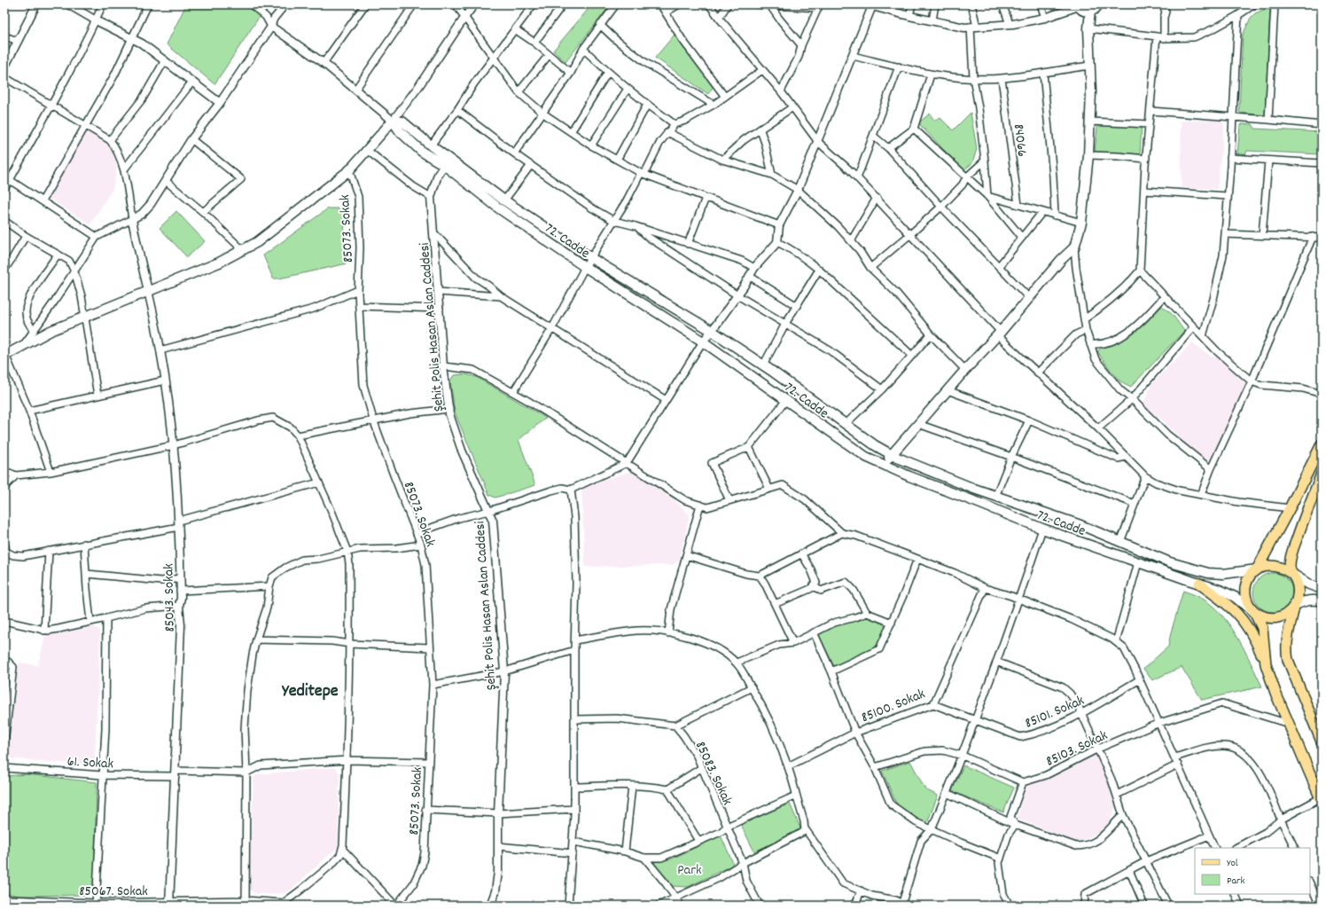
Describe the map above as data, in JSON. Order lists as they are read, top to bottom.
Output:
{
  "streets": {
    "main road": ["72. Cadde"],
    "street": [
      "84066",
      "85073. Sokak",
      "Şehit Polis Hasan Aslan Caddesi",
      "85043. Sokak",
      "85100. Sokak",
      "85101. Sokak",
      "85103. Sokak",
      "61. Sokak",
      "85083. Sokak",
      "85067. Sokak"
    ]
  },
  "crossings": [
    ["72. Cadde", "Şehit Polis Hasan Aslan Caddesi"],
    ["85043. Sokak", "61. Sokak"],
    ["85043. Sokak", "85067. Sokak"],
    ["85100. Sokak", "85101. Sokak"]
  ],
  "districts": ["Yeditepe"],
  "parks": ["Park"],
  "legend": ["Yol", "Park"]
}
